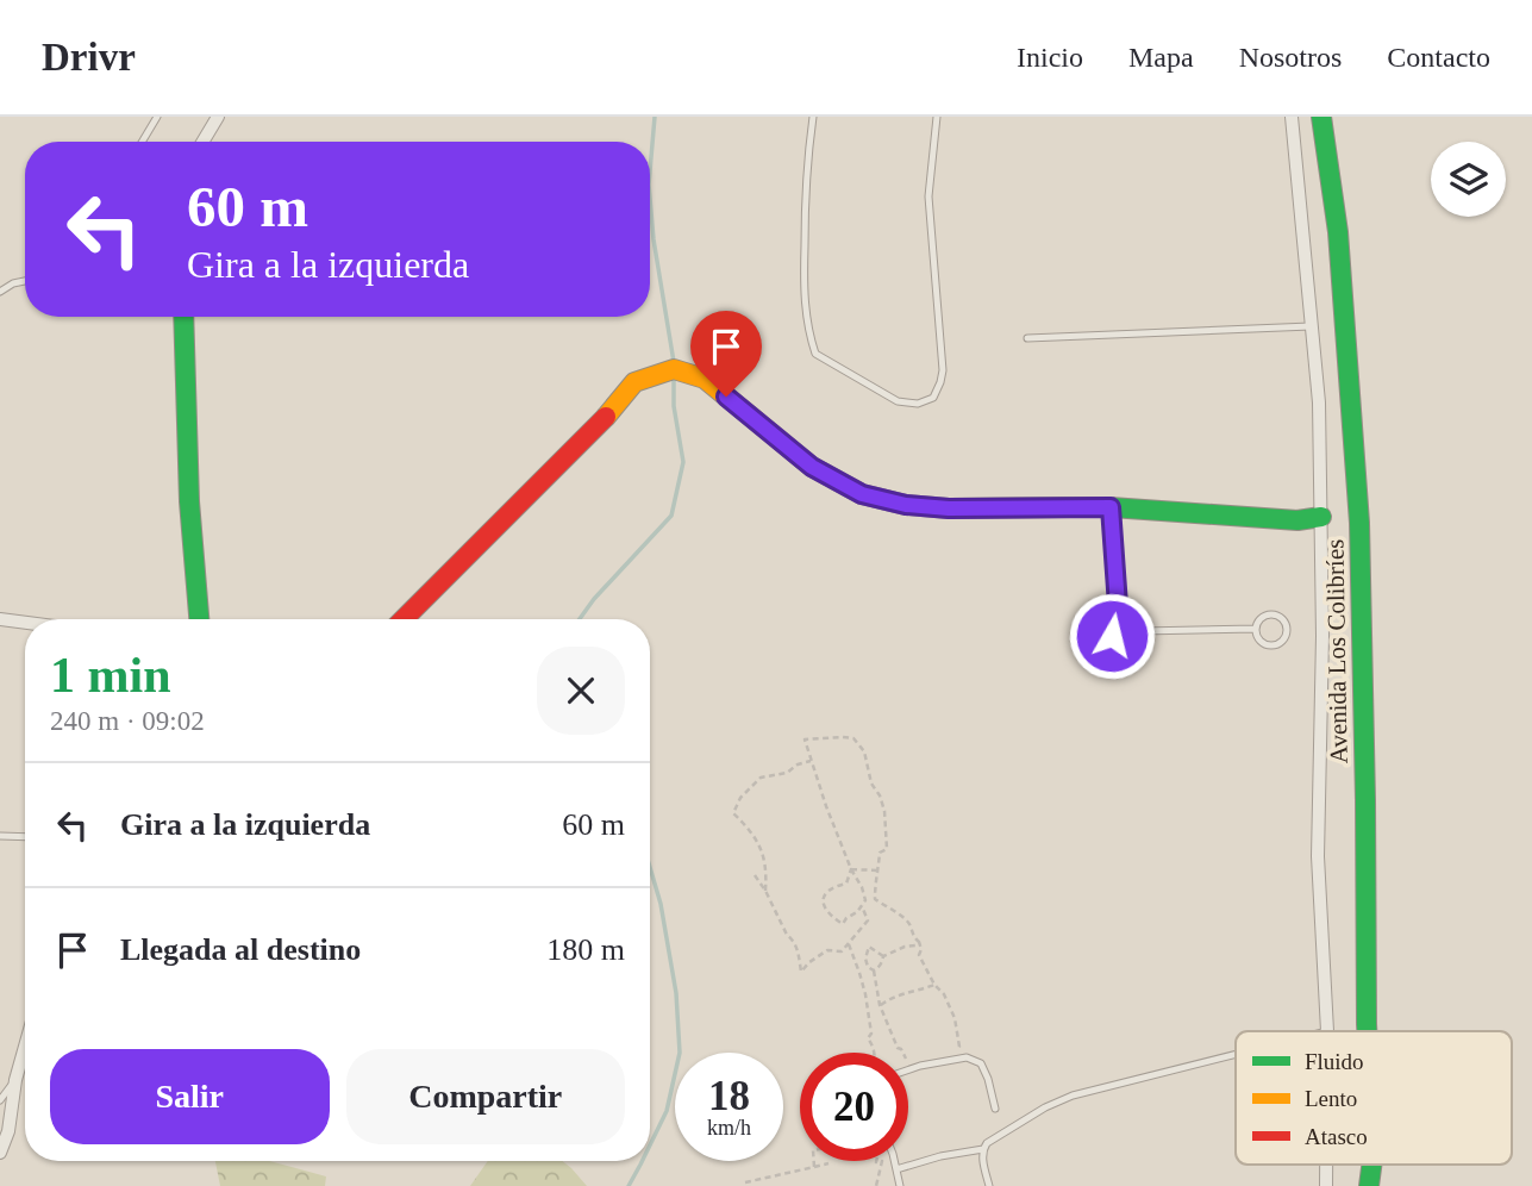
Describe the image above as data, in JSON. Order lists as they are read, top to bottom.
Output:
{
  "streets": {
    "street": ["Avenida Los Colibríes"]
  },
  "legend": ["Fluido", "Lento", "Atasco"],
  "page": {
    "header": "Drivr",
    "nav": [
      "Inicio",
      "Mapa",
      "Nosotros",
      "Contacto"
    ],
    "turn": ["60 m", "Gira a la izquierda"],
    "heading": ["1 min", "240 m · 09:02"],
    "list": [
      {
        "name": "Gira a la izquierda",
        "value": "60 m"
      },
      {
        "name": "Llegada al destino",
        "value": "180 m"
      }
    ],
    "buttons": ["Salir", "Compartir"],
    "speed": "18 km/h",
    "limit": "20"
  }
}
